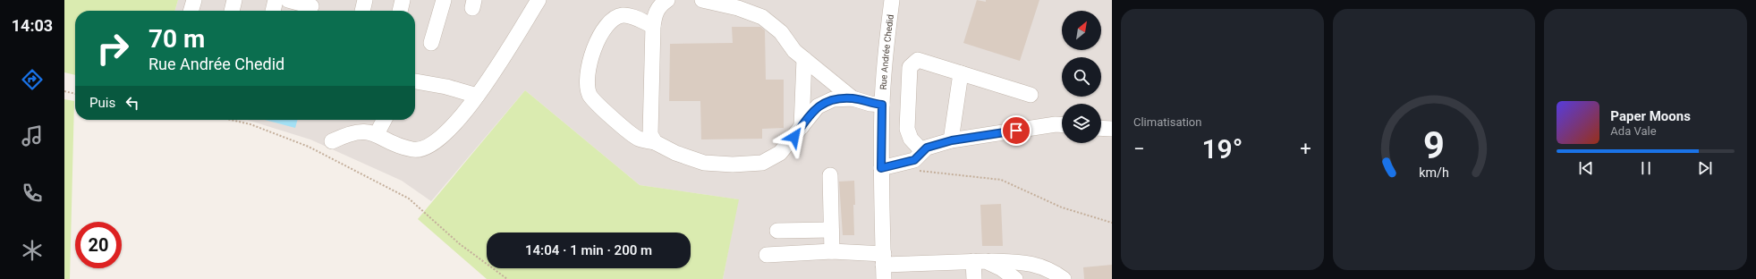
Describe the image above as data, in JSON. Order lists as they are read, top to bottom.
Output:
{
  "streets": {
    "street": ["Rue Andrée Chedid"]
  },
  "north": "top right",
  "page": {
    "tabs": "14:03",
    "tile": "Climatisation",
    "turn": ["70 m", "Rue Andrée Chedid"],
    "then": "Puis",
    "song": ["Paper Moons", "Ada Vale"],
    "heat": ["−", "19°", "+"],
    "limit": "20",
    "trip": "14:04 · 1 min · 200 m",
    "gauge": ["9", "km/h"]
  }
}
